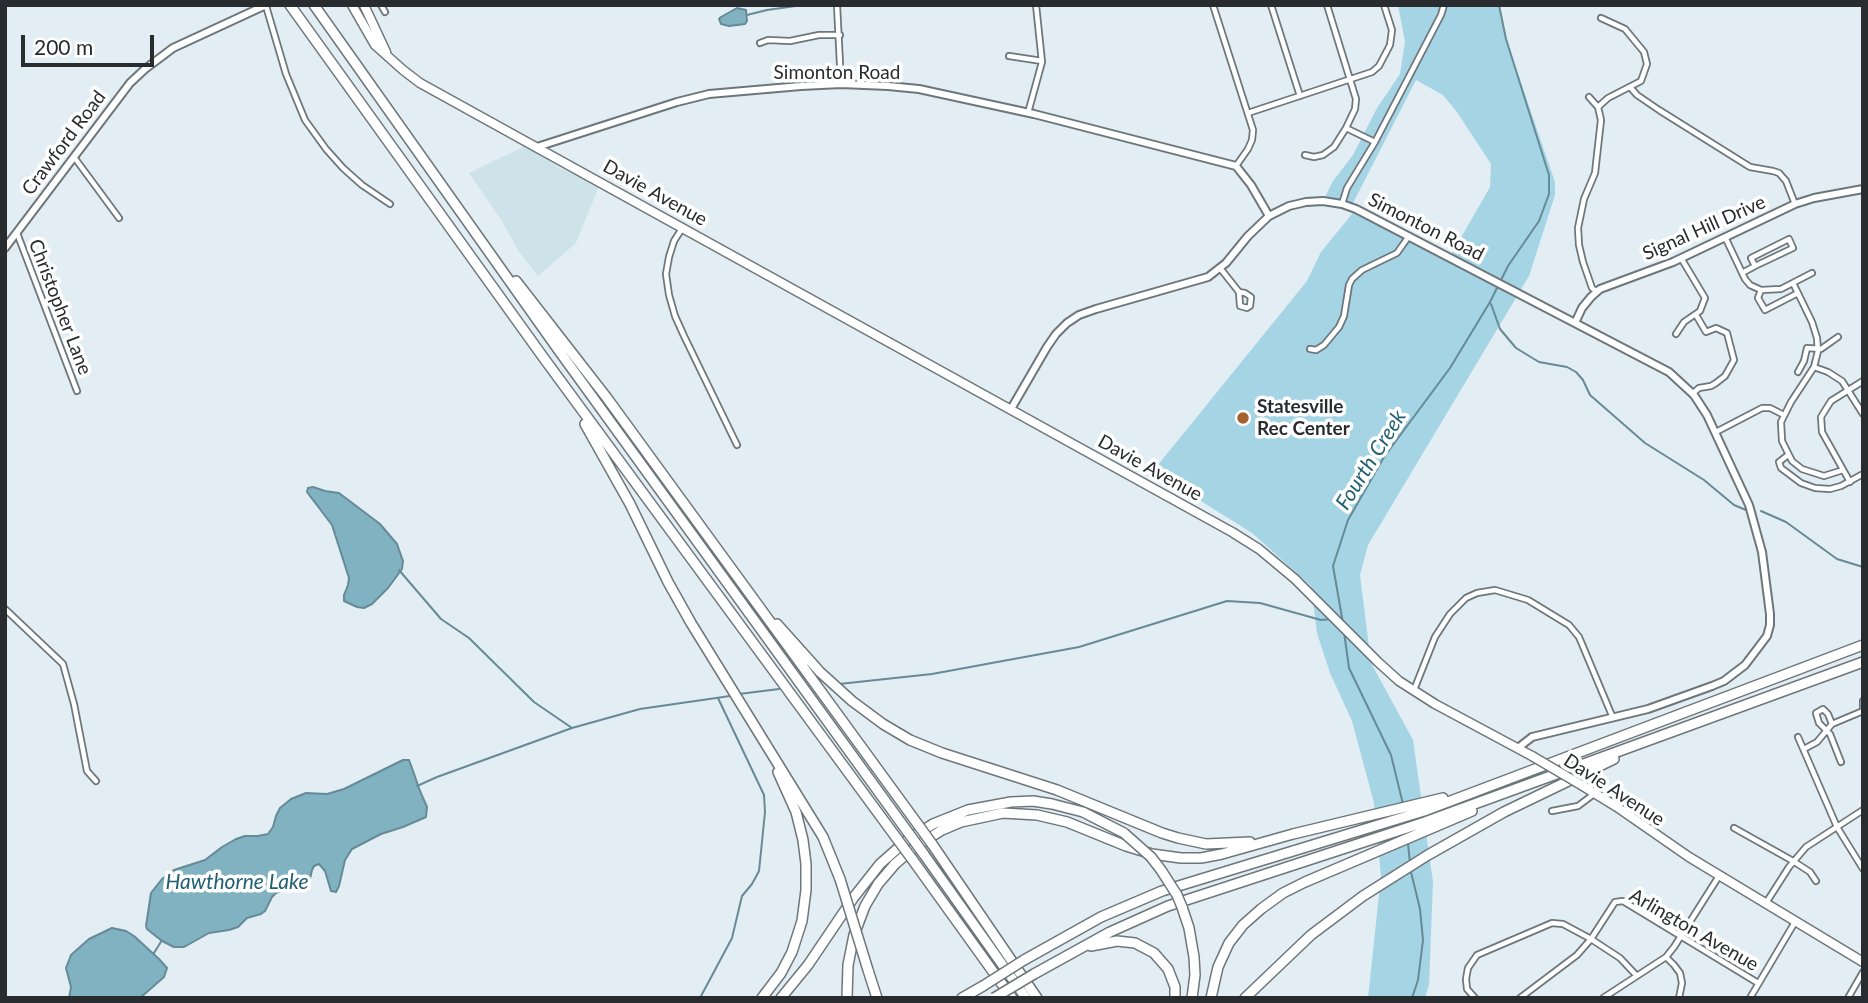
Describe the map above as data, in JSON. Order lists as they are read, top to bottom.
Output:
{
  "streets": {
    "main road": ["Davie Avenue"],
    "street": [
      "Simonton Road",
      "Crawford Road",
      "Signal Hill Drive",
      "Christopher Lane",
      "Arlington Avenue"
    ]
  },
  "crossings": [
    ["Simonton Road", "Davie Avenue"],
    ["Simonton Road", "Signal Hill Drive"],
    ["Crawford Road", "Christopher Lane"]
  ],
  "water": ["Fourth Creek", "Hawthorne Lake"],
  "places": ["Statesville Rec Center"],
  "scale_bar": "200 m"
}
